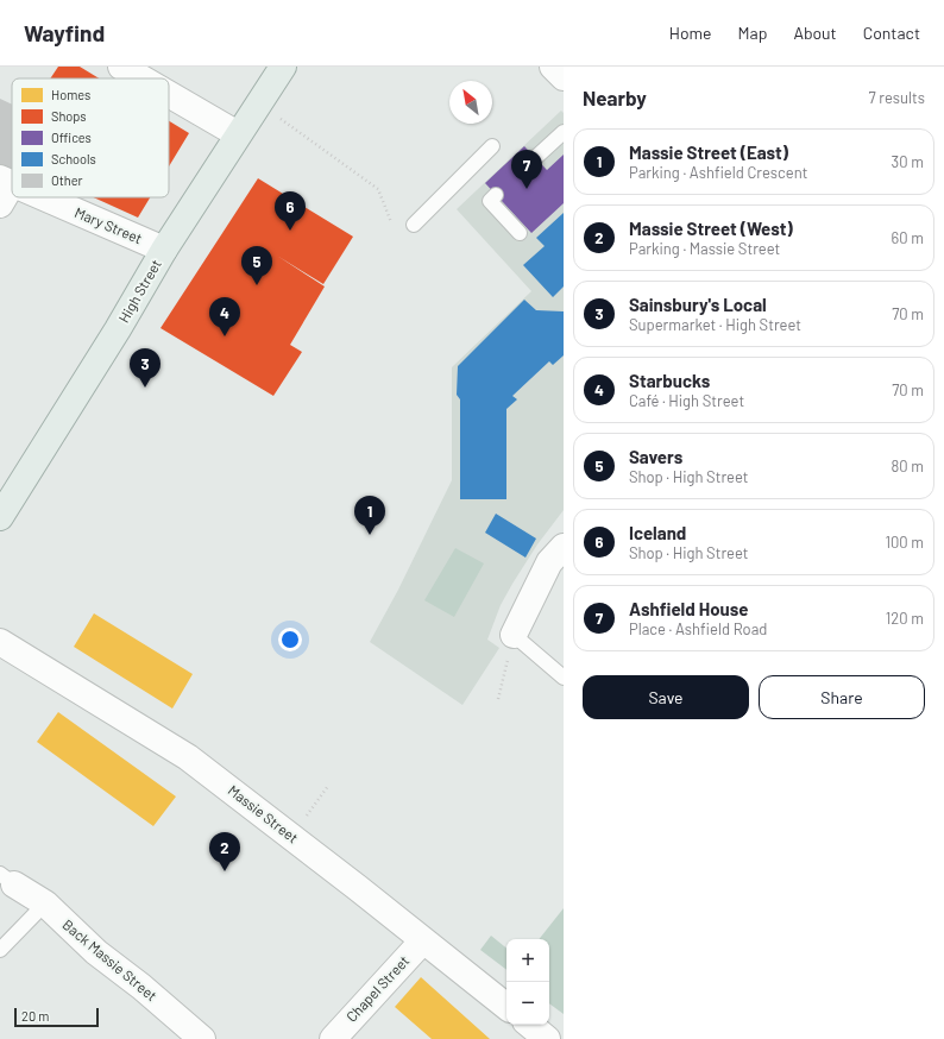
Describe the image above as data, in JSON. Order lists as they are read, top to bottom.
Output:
{
  "streets": {
    "main road": ["High Street"],
    "street": [
      "Mary Street",
      "Massie Street",
      "Back Massie Street",
      "Chapel Street"
    ]
  },
  "crossings": [
    ["Mary Street", "High Street"],
    ["Massie Street", "Chapel Street"]
  ],
  "legend": [
    "Homes",
    "Shops",
    "Offices",
    "Schools",
    "Other"
  ],
  "scale_bar": "20 m",
  "north": "top left",
  "page": {
    "header": "Wayfind",
    "nav": [
      "Home",
      "Map",
      "About",
      "Contact"
    ],
    "heading": ["Nearby", "7 results"],
    "list": [
      {
        "mark": "1",
        "name": "Massie Street (East)",
        "note": "Parking · Ashfield Crescent",
        "value": "30 m"
      },
      {
        "mark": "2",
        "name": "Massie Street (West)",
        "note": "Parking · Massie Street",
        "value": "60 m"
      },
      {
        "mark": "3",
        "name": "Sainsbury's Local",
        "note": "Supermarket · High Street",
        "value": "70 m"
      },
      {
        "mark": "4",
        "name": "Starbucks",
        "note": "Café · High Street",
        "value": "70 m"
      },
      {
        "mark": "5",
        "name": "Savers",
        "note": "Shop · High Street",
        "value": "80 m"
      },
      {
        "mark": "6",
        "name": "Iceland",
        "note": "Shop · High Street",
        "value": "100 m"
      },
      {
        "mark": "7",
        "name": "Ashfield House",
        "note": "Place · Ashfield Road",
        "value": "120 m"
      }
    ],
    "pins": [
      "7",
      "6",
      "5",
      "4",
      "3",
      "1",
      "2"
    ],
    "buttons": ["Save", "Share"],
    "map_buttons": ["+", "−"],
    "scale": "20 m"
  }
}
